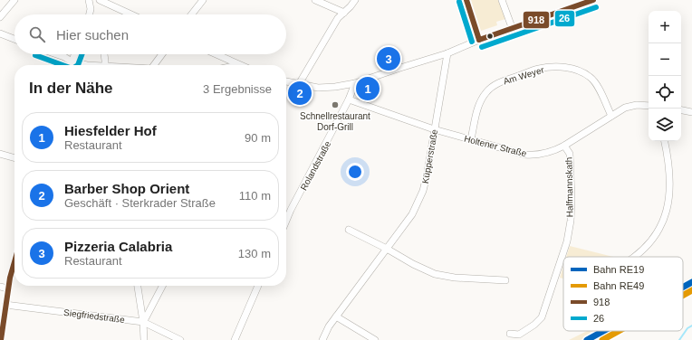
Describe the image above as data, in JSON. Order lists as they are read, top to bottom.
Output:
{
  "streets": {
    "street": [
      "Am Weyer",
      "Holtener Straße",
      "Küpperstraße",
      "Rolandstraße",
      "Halfmannskath",
      "Siegfriedstraße"
    ]
  },
  "crossings": [
    ["Am Weyer", "Holtener Straße"],
    ["Holtener Straße", "Küpperstraße"],
    ["Holtener Straße", "Rolandstraße"],
    ["Holtener Straße", "Halfmannskath"]
  ],
  "places": ["Schnellrestaurant Dorf-Grill"],
  "lines": [
    "transit line 918",
    "transit line 26",
    "rail line RE19",
    "rail line RE49"
  ],
  "legend": [
    "Bahn RE19",
    "Bahn RE49",
    "918",
    "26"
  ],
  "page": {
    "map_buttons": ["+", "−"],
    "search": "Hier suchen",
    "pins": ["3", "1", "2"],
    "heading": ["In der Nähe", "3 Ergebnisse"],
    "list": [
      {
        "mark": "1",
        "name": "Hiesfelder Hof",
        "note": "Restaurant",
        "value": "90 m"
      },
      {
        "mark": "2",
        "name": "Barber Shop Orient",
        "note": "Geschäft · Sterkrader Straße",
        "value": "110 m"
      },
      {
        "mark": "3",
        "name": "Pizzeria Calabria",
        "note": "Restaurant",
        "value": "130 m"
      }
    ]
  }
}
